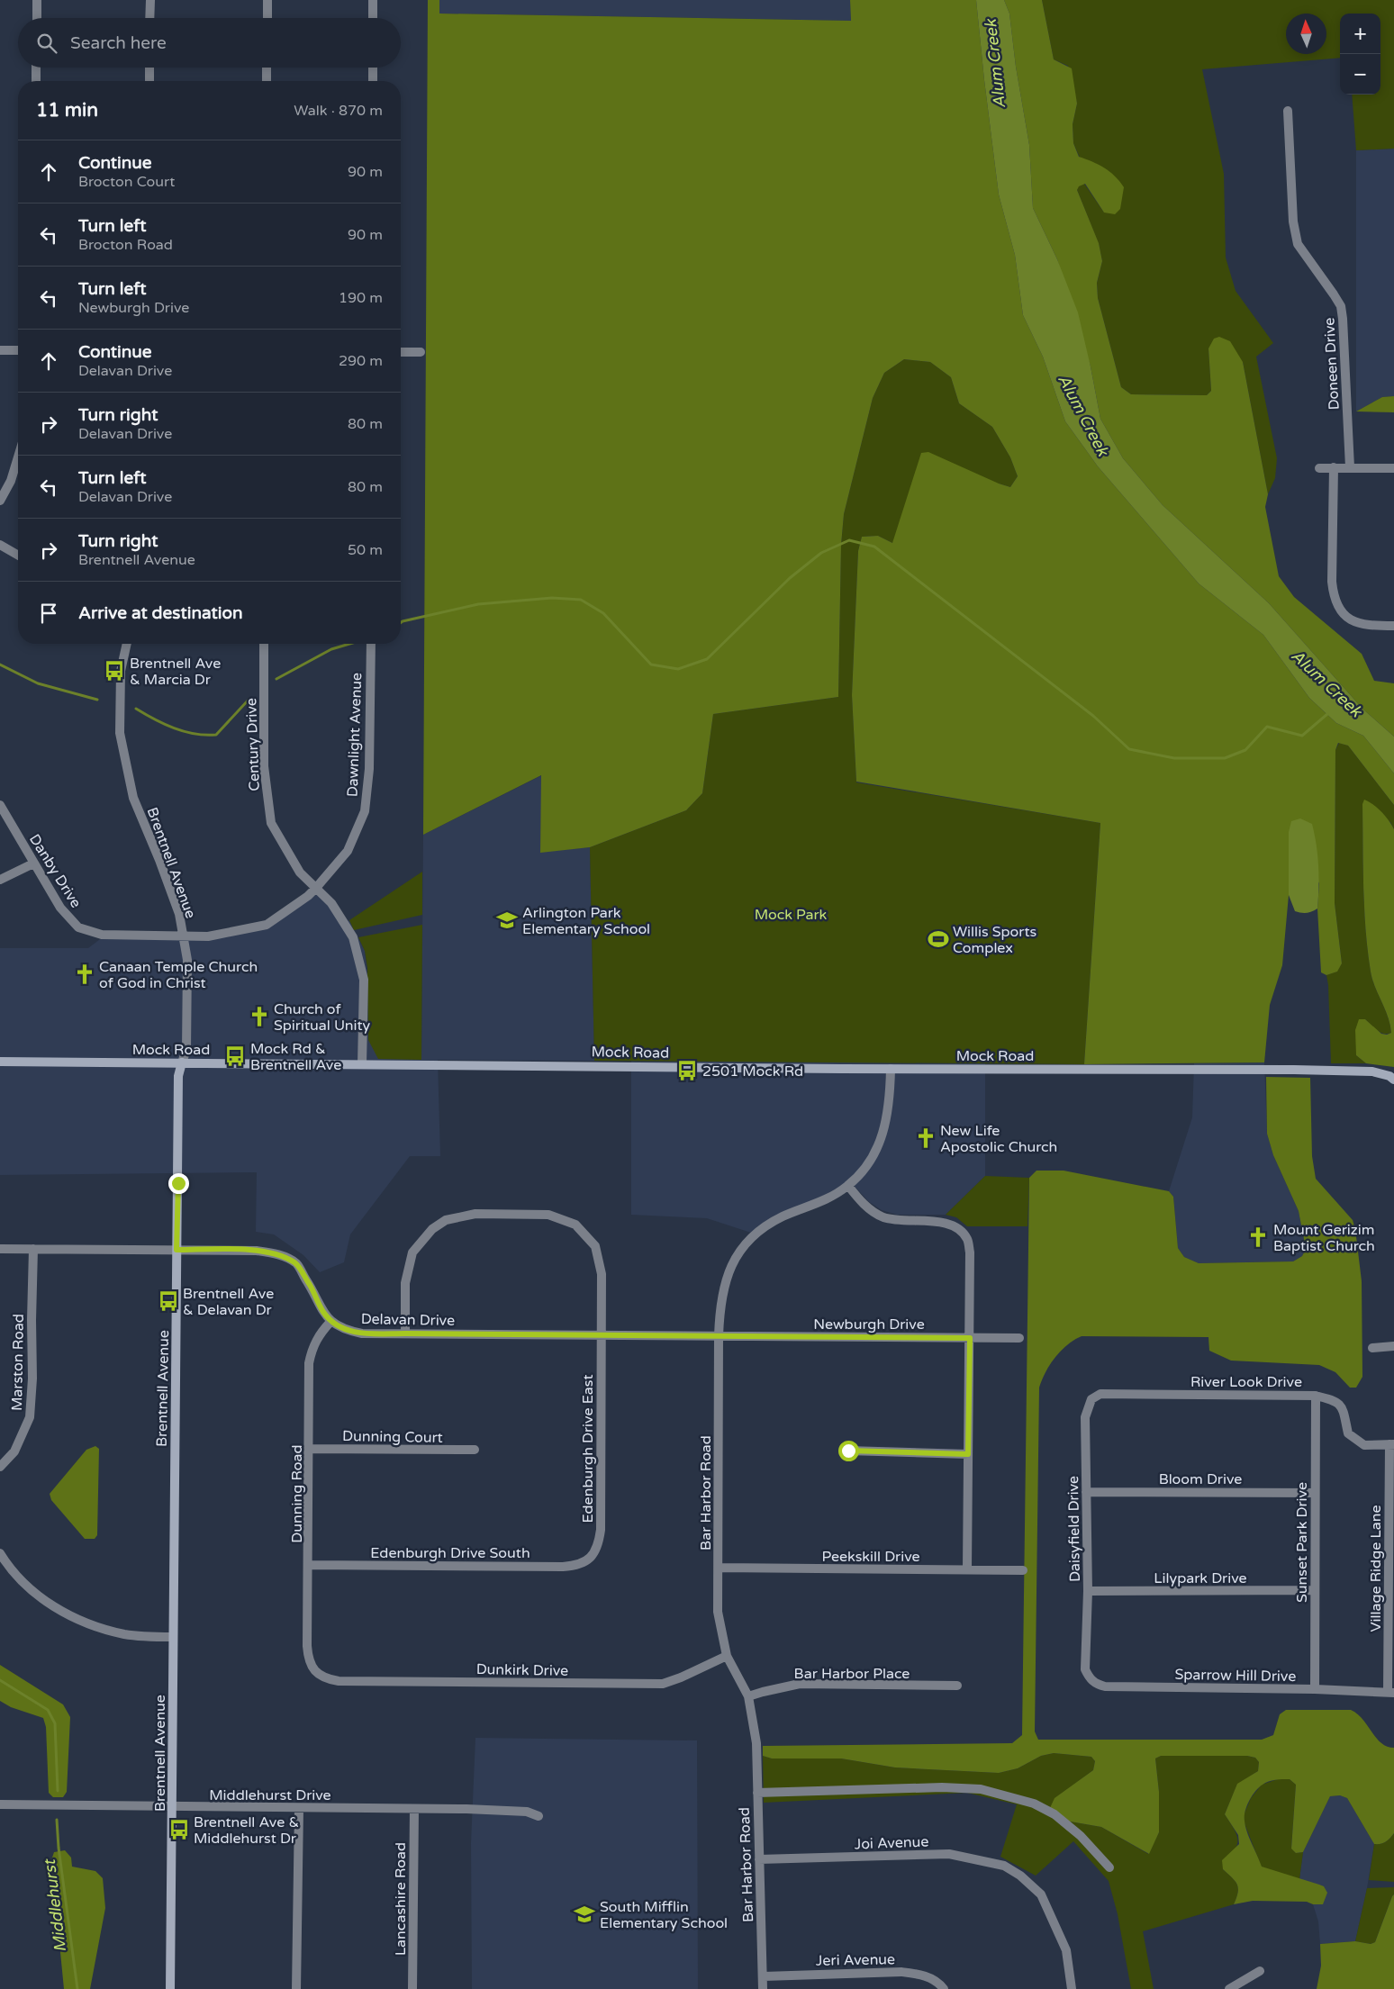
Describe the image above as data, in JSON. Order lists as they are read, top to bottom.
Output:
{
  "streets": {
    "main road": ["Brentnell Avenue", "Mock Road"],
    "street": [
      "Doneen Drive",
      "Dawnlight Avenue",
      "Century Drive",
      "Danby Drive",
      "Delavan Drive",
      "Newburgh Drive",
      "Marston Road",
      "River Look Drive",
      "Dunning Court",
      "Edenburgh Drive East",
      "Bloom Drive",
      "Bar Harbor Road",
      "Dunning Road",
      "Daisyfield Drive",
      "Sunset Park Drive",
      "Edenburgh Drive South",
      "Peekskill Drive",
      "Village Ridge Lane",
      "Lilypark Drive",
      "Dunkirk Drive",
      "Bar Harbor Place",
      "Sparrow Hill Drive",
      "Middlehurst Drive",
      "Joi Avenue",
      "Lancashire Road",
      "Jeri Avenue"
    ]
  },
  "crossings": [
    ["Dawnlight Avenue", "Century Drive"],
    ["Dawnlight Avenue", "Brentnell Avenue"],
    ["Dawnlight Avenue", "Danby Drive"],
    ["Century Drive", "Mock Road"],
    ["Brentnell Avenue", "Danby Drive"],
    ["Brentnell Avenue", "Mock Road"],
    ["Brentnell Avenue", "Middlehurst Drive"],
    ["Mock Road", "Bar Harbor Road"],
    ["Delavan Drive", "Newburgh Drive"],
    ["Delavan Drive", "Edenburgh Drive East"],
    ["Delavan Drive", "Bar Harbor Road"],
    ["Delavan Drive", "Dunning Road"],
    ["Newburgh Drive", "Bar Harbor Road"],
    ["River Look Drive", "Daisyfield Drive"],
    ["River Look Drive", "Sunset Park Drive"],
    ["River Look Drive", "Village Ridge Lane"],
    ["Dunning Court", "Dunning Road"],
    ["Edenburgh Drive East", "Edenburgh Drive South"],
    ["Bloom Drive", "Daisyfield Drive"],
    ["Bloom Drive", "Sunset Park Drive"],
    ["Bar Harbor Road", "Peekskill Drive"],
    ["Bar Harbor Road", "Dunkirk Drive"],
    ["Bar Harbor Road", "Bar Harbor Place"],
    ["Bar Harbor Road", "Joi Avenue"],
    ["Bar Harbor Road", "Jeri Avenue"],
    ["Dunning Road", "Edenburgh Drive South"],
    ["Dunning Road", "Dunkirk Drive"],
    ["Daisyfield Drive", "Lilypark Drive"],
    ["Daisyfield Drive", "Sparrow Hill Drive"],
    ["Sunset Park Drive", "Lilypark Drive"],
    ["Sunset Park Drive", "Sparrow Hill Drive"],
    ["Village Ridge Lane", "Sparrow Hill Drive"],
    ["Middlehurst Drive", "Lancashire Road"]
  ],
  "water": ["Alum Creek", "Middlehurst"],
  "parks": ["Mock Park"],
  "places": {
    "bus stop": [
      "Brentnell Ave & Marcia Dr",
      "Mock Rd & Brentnell Ave",
      "2501 Mock Rd",
      "Brentnell Ave & Delavan Dr",
      "Brentnell Ave & Middlehurst Dr"
    ],
    "school or university": ["Arlington Park Elementary School", "South Mifflin Elementary School"],
    "sports": ["Willis Sports Complex"],
    "church": [
      "Canaan Temple Church of God in Christ",
      "Church of Spiritual Unity",
      "New Life Apostolic Church",
      "Mount Gerizim Baptist Church"
    ]
  },
  "north": "top",
  "page": {
    "map_buttons": ["+", "−"],
    "search": "Search here",
    "heading": ["11 min", "Walk · 870 m"],
    "list": [
      ["Continue", "Brocton Court", "90 m"],
      ["Turn left", "Brocton Road", "90 m"],
      ["Turn left", "Newburgh Drive", "190 m"],
      ["Continue", "Delavan Drive", "290 m"],
      ["Turn right", "Delavan Drive", "80 m"],
      ["Turn left", "Delavan Drive", "80 m"],
      ["Turn right", "Brentnell Avenue", "50 m"],
      "Arrive at destination"
    ]
  }
}
